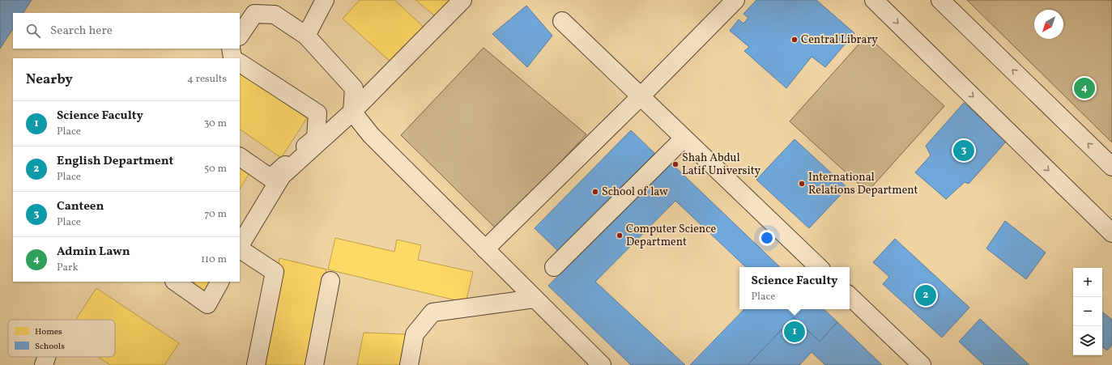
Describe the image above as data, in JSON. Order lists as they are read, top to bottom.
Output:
{
  "places": [
    "Central Library",
    "Shah Abdul Latif University",
    "International Relations Department",
    "School of law",
    "Computer Science Department"
  ],
  "legend": ["Homes", "Schools"],
  "north": "bottom left",
  "page": {
    "search": "Search here",
    "heading": ["Nearby", "4 results"],
    "pins": [
      "4",
      "3",
      "2",
      "1"
    ],
    "list": [
      {
        "mark": "1",
        "name": "Science Faculty",
        "note": "Place",
        "value": "30 m"
      },
      {
        "mark": "2",
        "name": "English Department",
        "note": "Place",
        "value": "50 m"
      },
      {
        "mark": "3",
        "name": "Canteen",
        "note": "Place",
        "value": "70 m"
      },
      {
        "mark": "4",
        "name": "Admin Lawn",
        "note": "Park",
        "value": "110 m"
      }
    ],
    "popup": ["Science Faculty", "Place"],
    "map_buttons": ["+", "−"]
  }
}
